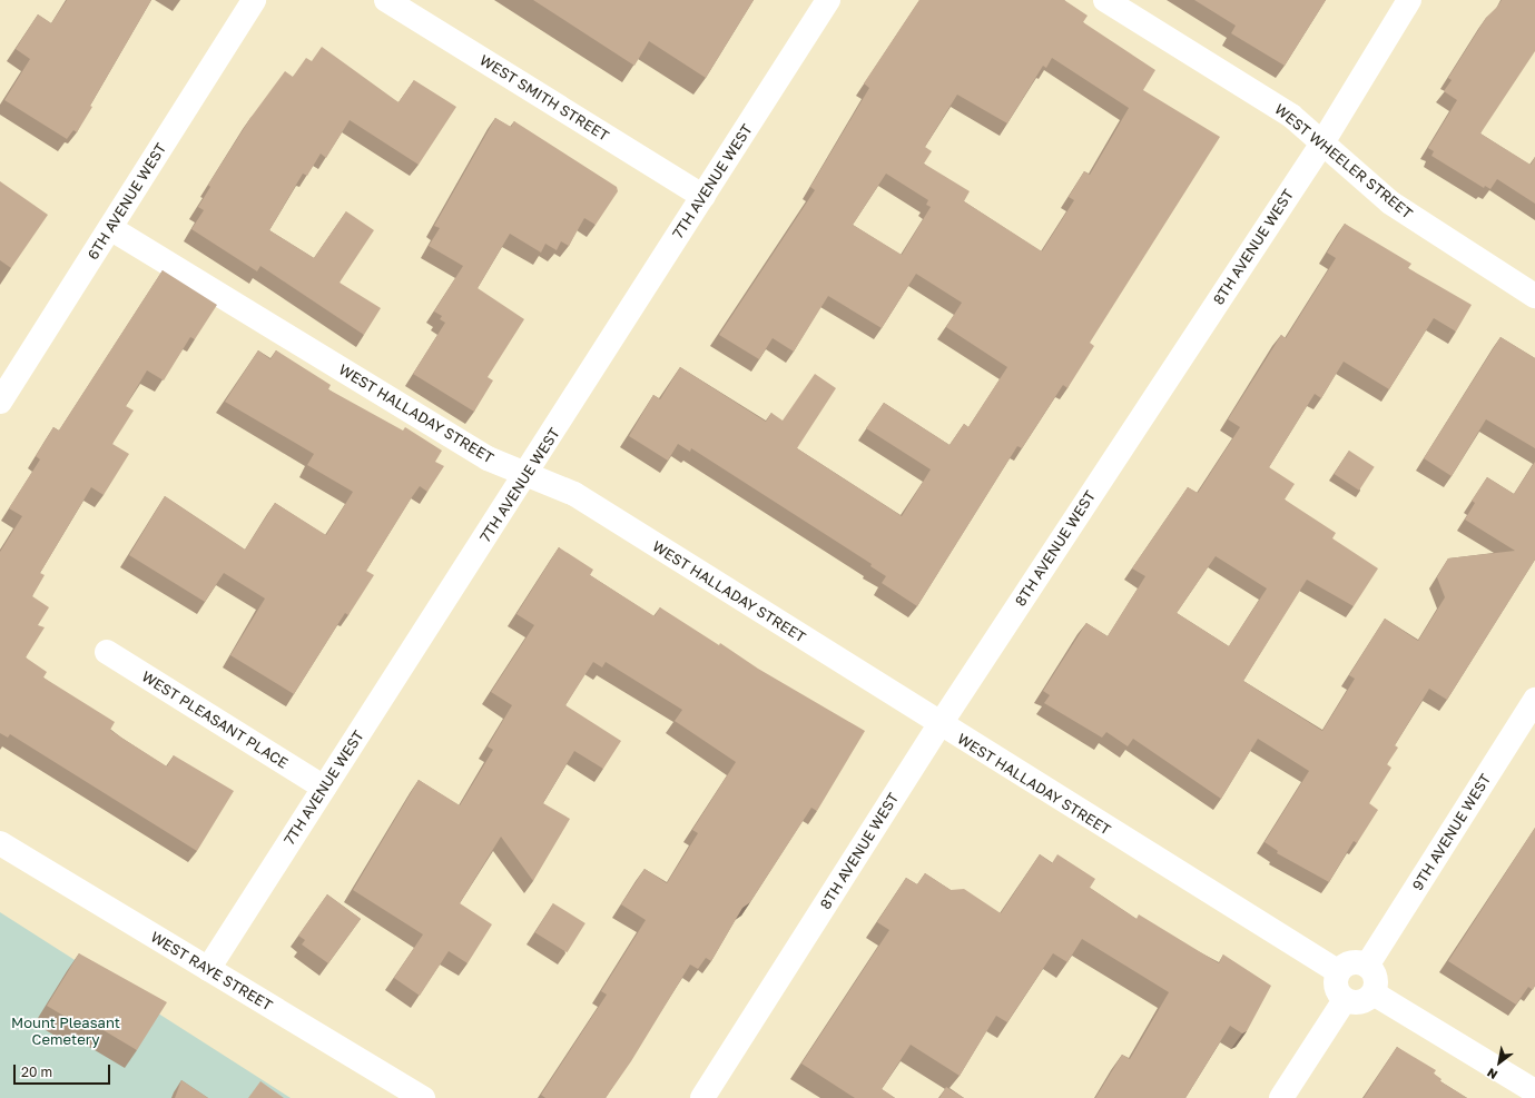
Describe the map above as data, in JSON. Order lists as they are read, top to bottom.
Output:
{
  "streets": {
    "street": [
      "WEST SMITH STREET",
      "WEST WHEELER STREET",
      "7TH AVENUE WEST",
      "6TH AVENUE WEST",
      "8TH AVENUE WEST",
      "WEST HALLADAY STREET",
      "WEST PLEASANT PLACE",
      "9TH AVENUE WEST",
      "WEST RAYE STREET"
    ]
  },
  "crossings": [
    ["WEST SMITH STREET", "7TH AVENUE WEST"],
    ["WEST WHEELER STREET", "8TH AVENUE WEST"],
    ["7TH AVENUE WEST", "WEST HALLADAY STREET"],
    ["7TH AVENUE WEST", "WEST PLEASANT PLACE"],
    ["7TH AVENUE WEST", "WEST RAYE STREET"],
    ["6TH AVENUE WEST", "WEST HALLADAY STREET"],
    ["8TH AVENUE WEST", "WEST HALLADAY STREET"],
    ["WEST HALLADAY STREET", "9TH AVENUE WEST"]
  ],
  "parks": ["Mount Pleasant Cemetery"],
  "scale_bar": "20 m",
  "north": "bottom left"
}
